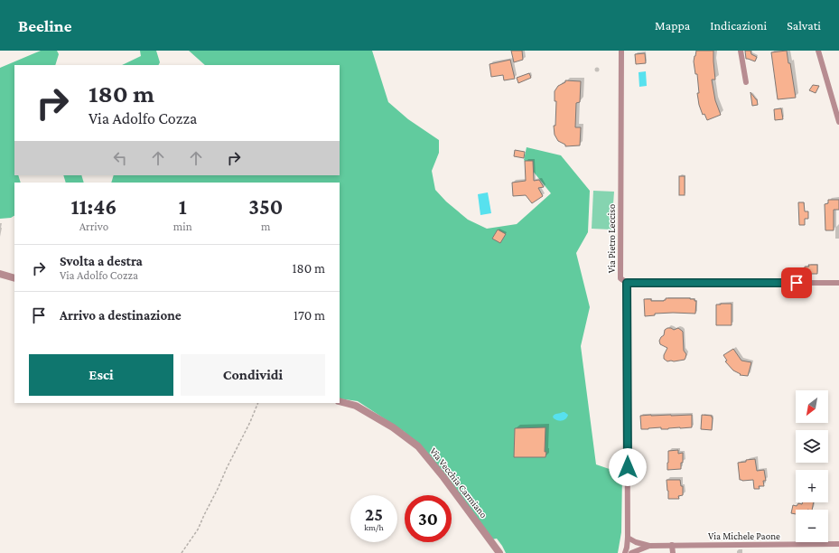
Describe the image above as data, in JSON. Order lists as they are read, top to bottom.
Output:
{
  "streets": {
    "street": ["Via Pietro Lecciso", "Via Vecchia Carmiano", "Via Michele Paone"]
  },
  "crossings": [
    ["Via Pietro Lecciso", "Via Michele Paone"]
  ],
  "north": "bottom left",
  "page": {
    "header": "Beeline",
    "nav": ["Mappa", "Indicazioni", "Salvati"],
    "turn": ["180 m", "Via Adolfo Cozza"],
    "eta": [
      "11:46",
      "Arrivo",
      "1",
      "min",
      "350",
      "m"
    ],
    "list": [
      {
        "name": "Svolta a destra",
        "note": "Via Adolfo Cozza",
        "value": "180 m"
      },
      {
        "name": "Arrivo a destinazione",
        "value": "170 m"
      }
    ],
    "buttons": ["Esci", "Condividi"],
    "map_buttons": ["+", "−"],
    "speed": "25 km/h",
    "limit": "30"
  }
}
